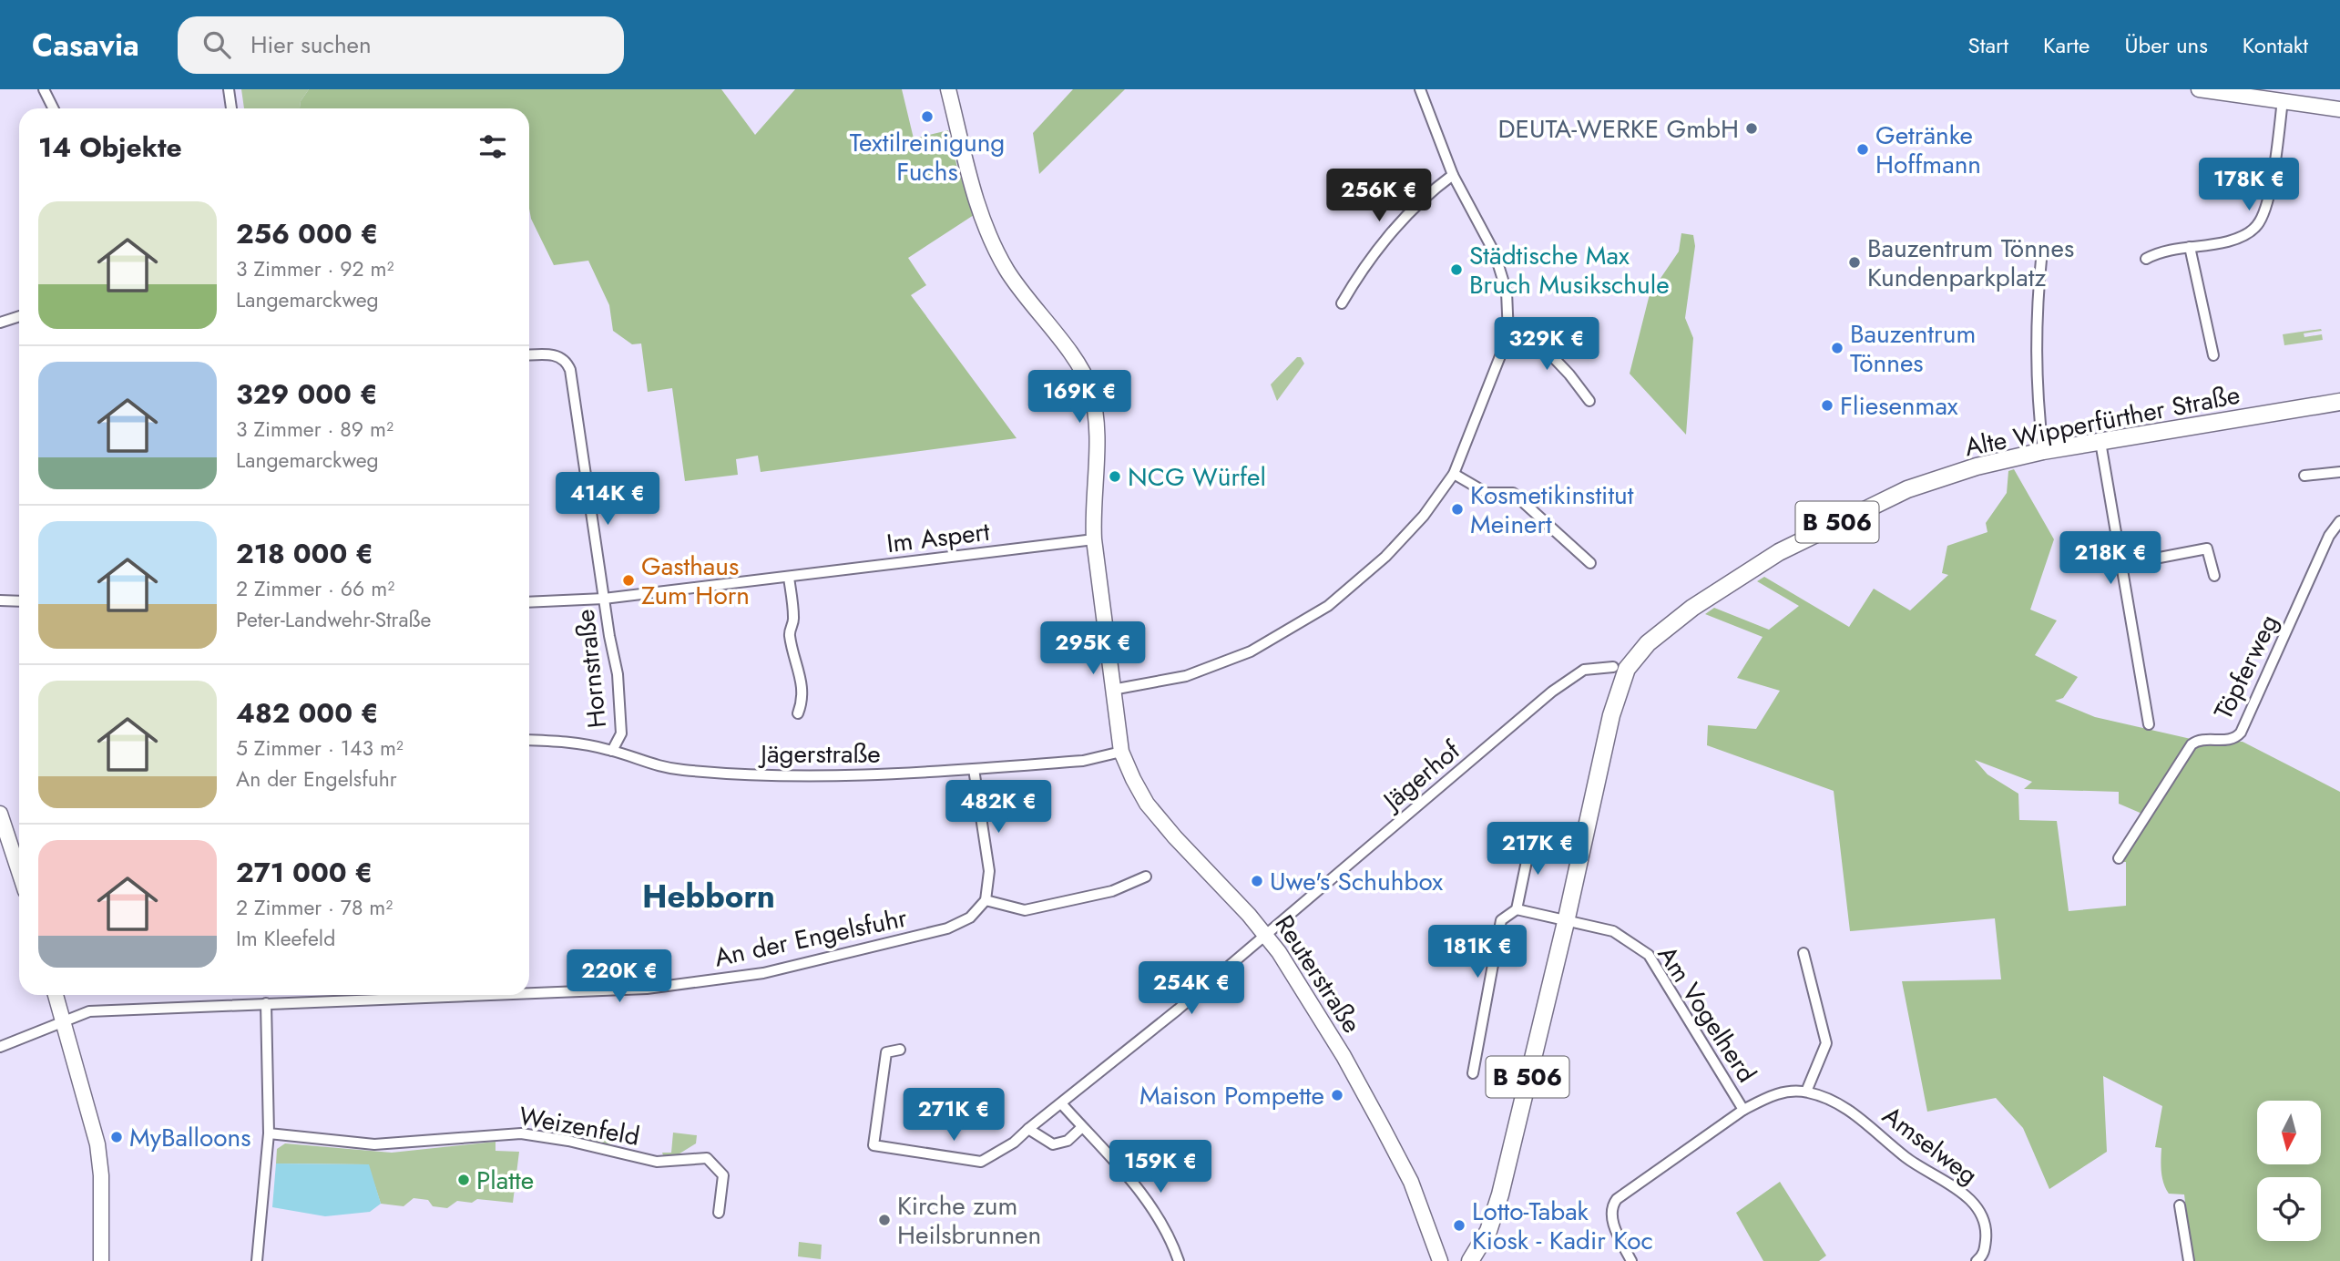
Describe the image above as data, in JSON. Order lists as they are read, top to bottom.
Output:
{
  "streets": {
    "main road": ["Alte Wipperfürther Straße", "B 506"],
    "street": [
      "Im Aspert",
      "Töpferweg",
      "Hornstraße",
      "Jägerstraße",
      "Jägerhof",
      "An der Engelsfuhr",
      "Reuterstraße",
      "Am Vogelherd",
      "Weizenfeld",
      "Amselweg"
    ]
  },
  "crossings": [
    ["Alte Wipperfürther Straße", "Am Vogelherd"],
    ["Im Aspert", "Hornstraße"],
    ["Im Aspert", "Reuterstraße"],
    ["Hornstraße", "Jägerstraße"],
    ["Jägerstraße", "Reuterstraße"],
    ["Jägerhof", "Reuterstraße"],
    ["Am Vogelherd", "Amselweg"]
  ],
  "districts": ["Hebborn"],
  "places": [
    "Textilreinigung Fuchs",
    "DEUTA-WERKE GmbH",
    "Getränke Hoffmann",
    "Bauzentrum Tönnes Kundenparkplatz",
    "Städtische Max Bruch Musikschule",
    "Bauzentrum Tönnes",
    "Fliesenmax",
    "NCG Würfel",
    "Kosmetikinstitut Meinert",
    "Gasthaus Zum Horn",
    "Uwe's Schuhbox",
    "Maison Pompette",
    "MyBalloons",
    "Platte",
    "Kirche zum Heilsbrunnen",
    "Lotto-Tabak Kiosk - Kadir Koc"
  ],
  "north": "bottom",
  "page": {
    "header": "Casavia",
    "search": "Hier suchen",
    "nav": [
      "Start",
      "Karte",
      "Über uns",
      "Kontakt"
    ],
    "heading": "14 Objekte",
    "price": [
      "178K €",
      "256K €",
      "329K €",
      "169K €",
      "414K €",
      "218K €",
      "295K €",
      "482K €",
      "217K €",
      "181K €",
      "220K €",
      "254K €",
      "271K €",
      "159K €"
    ],
    "list": [
      {
        "name": "256 000 €",
        "note": "3 Zimmer · 92 m² · Langemarckweg"
      },
      {
        "name": "329 000 €",
        "note": "3 Zimmer · 89 m² · Langemarckweg"
      },
      {
        "name": "218 000 €",
        "note": "2 Zimmer · 66 m² · Peter-Landwehr-Straße"
      },
      {
        "name": "482 000 €",
        "note": "5 Zimmer · 143 m² · An der Engelsfuhr"
      },
      {
        "name": "271 000 €",
        "note": "2 Zimmer · 78 m² · Im Kleefeld"
      }
    ]
  }
}
